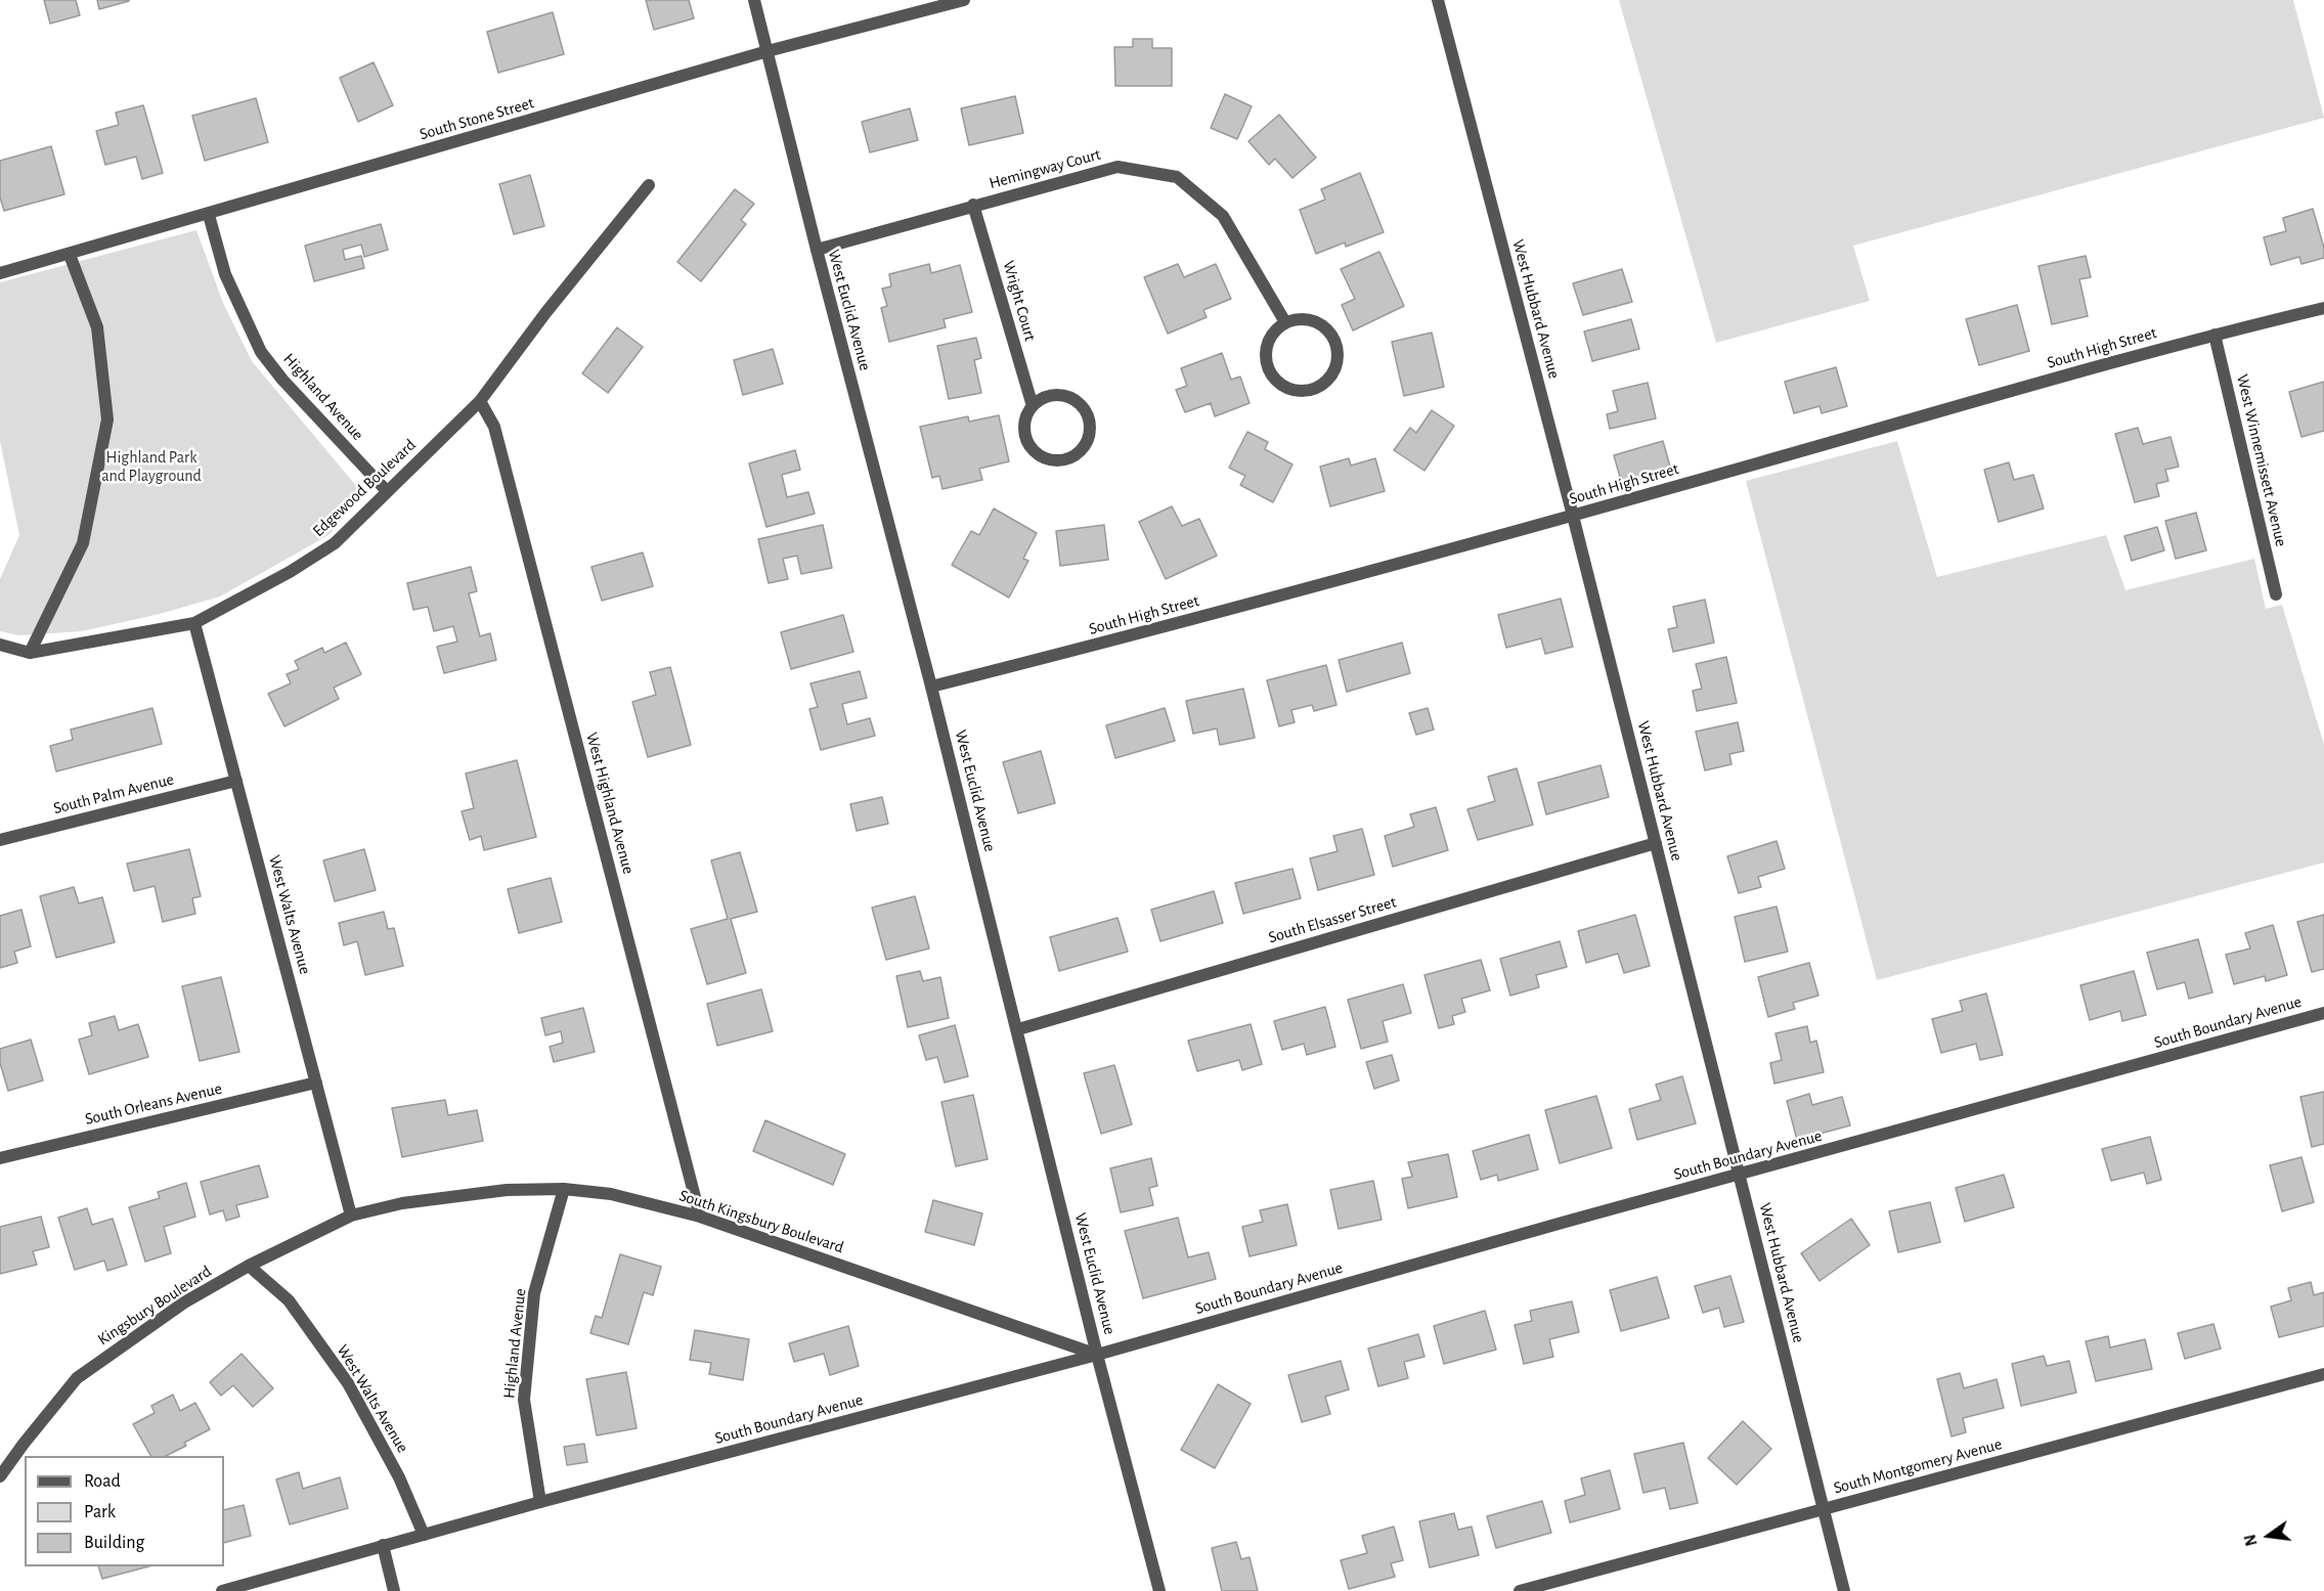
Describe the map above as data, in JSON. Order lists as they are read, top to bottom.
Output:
{
  "streets": {
    "street": [
      "South Stone Street",
      "Hemingway Court",
      "Wright Court",
      "West Hubbard Avenue",
      "West Euclid Avenue",
      "South High Street",
      "Highland Avenue",
      "West Winnemissett Avenue",
      "Edgewood Boulevard",
      "South Palm Avenue",
      "West Highland Avenue",
      "West Walts Avenue",
      "South Elsasser Street",
      "South Boundary Avenue",
      "South Orleans Avenue",
      "South Kingsbury Boulevard",
      "Kingsbury Boulevard",
      "South Montgomery Avenue"
    ]
  },
  "crossings": [
    ["South Stone Street", "West Euclid Avenue"],
    ["South Stone Street", "Highland Avenue"],
    ["Hemingway Court", "Wright Court"],
    ["Hemingway Court", "West Euclid Avenue"],
    ["West Hubbard Avenue", "South High Street"],
    ["West Hubbard Avenue", "South Elsasser Street"],
    ["West Hubbard Avenue", "South Boundary Avenue"],
    ["West Hubbard Avenue", "South Montgomery Avenue"],
    ["West Euclid Avenue", "South High Street"],
    ["West Euclid Avenue", "South Elsasser Street"],
    ["West Euclid Avenue", "South Boundary Avenue"],
    ["West Euclid Avenue", "South Kingsbury Boulevard"],
    ["South High Street", "West Winnemissett Avenue"],
    ["Highland Avenue", "Edgewood Boulevard"],
    ["Highland Avenue", "South Boundary Avenue"],
    ["Highland Avenue", "South Kingsbury Boulevard"],
    ["Edgewood Boulevard", "West Highland Avenue"],
    ["Edgewood Boulevard", "West Walts Avenue"],
    ["South Palm Avenue", "West Walts Avenue"],
    ["West Highland Avenue", "South Kingsbury Boulevard"],
    ["West Walts Avenue", "South Boundary Avenue"],
    ["West Walts Avenue", "South Orleans Avenue"],
    ["West Walts Avenue", "Kingsbury Boulevard"],
    ["South Boundary Avenue", "South Kingsbury Boulevard"],
    ["South Kingsbury Boulevard", "Kingsbury Boulevard"]
  ],
  "parks": ["Highland Park and Playground"],
  "legend": ["Road", "Park", "Building"],
  "north": "left"
}
